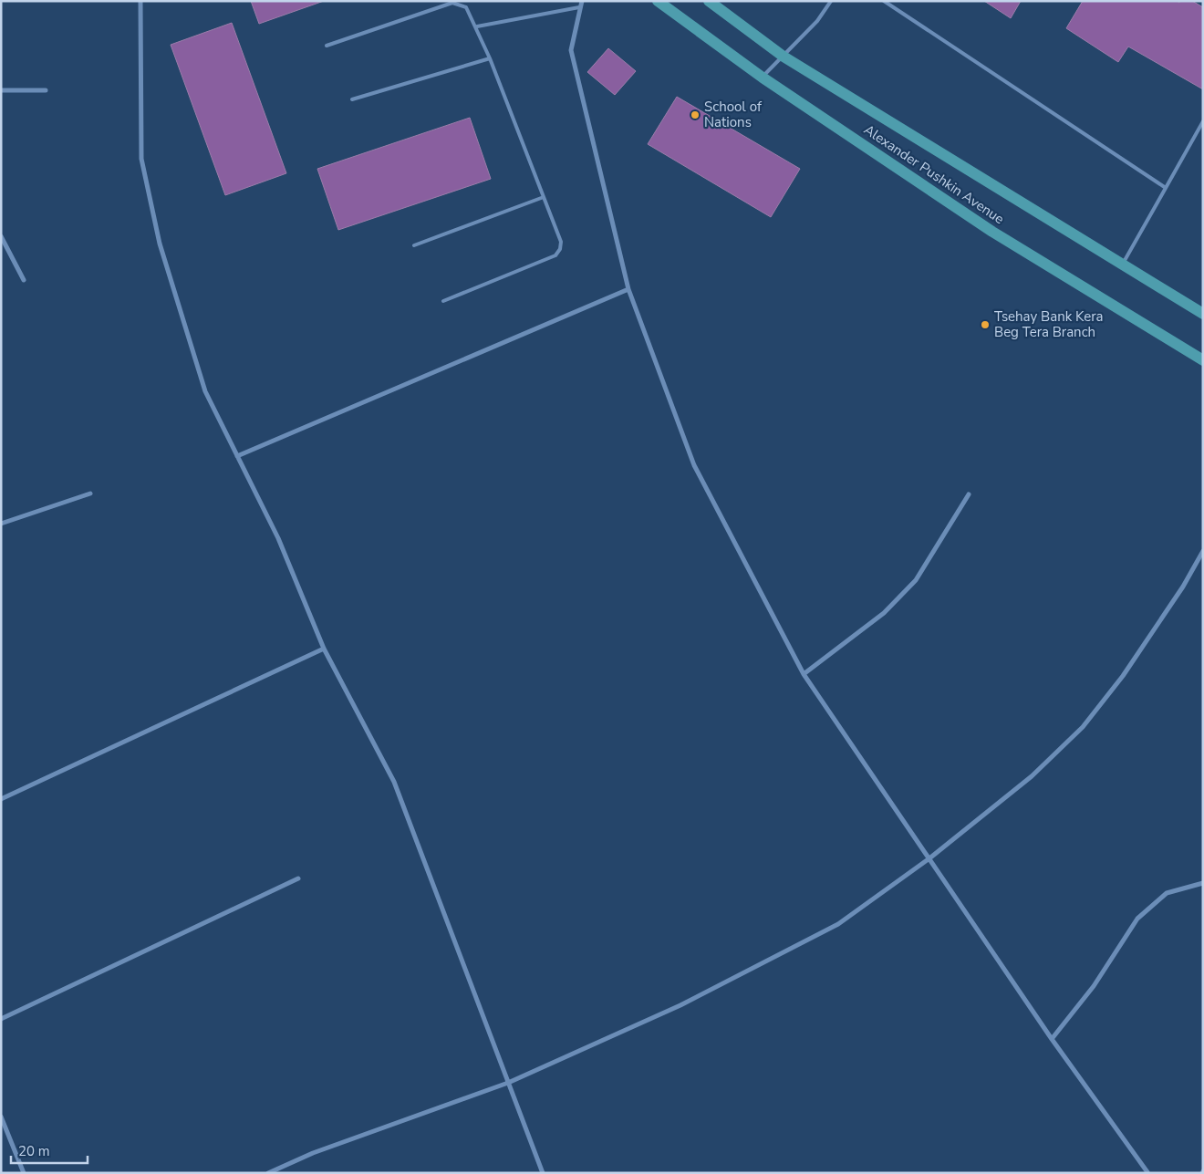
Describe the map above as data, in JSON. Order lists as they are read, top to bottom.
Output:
{
  "streets": {
    "main road": ["Alexander Pushkin Avenue"]
  },
  "places": ["School of Nations", "Tsehay Bank Kera Beg Tera Branch"],
  "scale_bar": "20 m"
}
